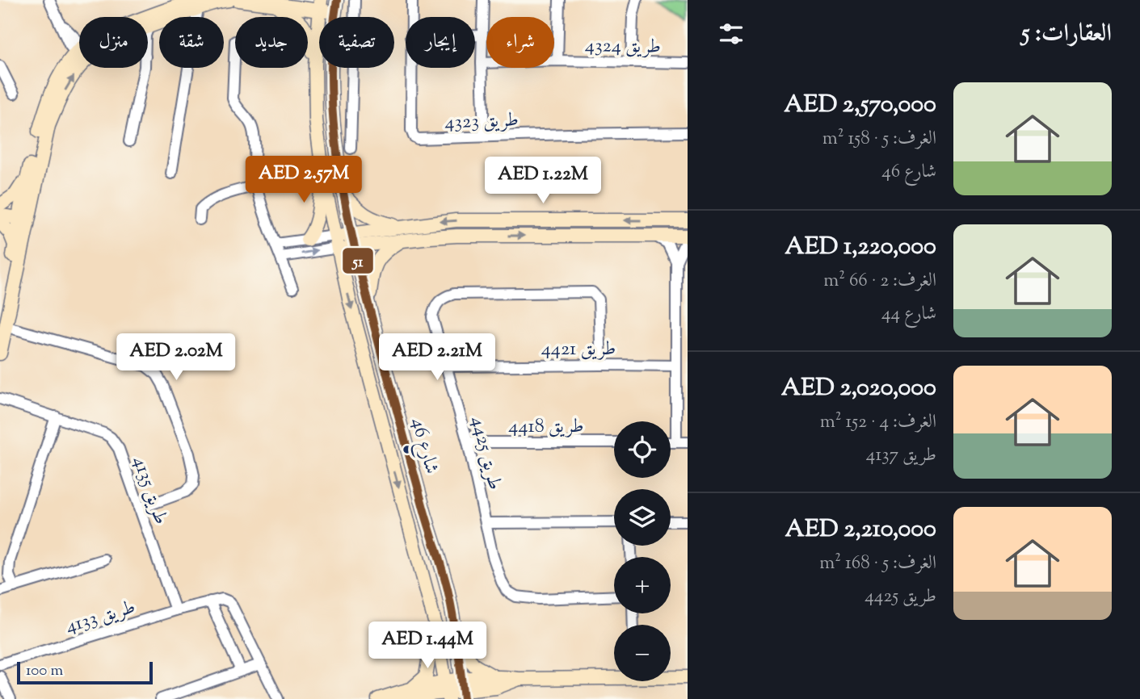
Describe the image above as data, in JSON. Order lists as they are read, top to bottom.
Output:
{
  "streets": {
    "main road": ["شارع 46"],
    "street": [
      "طريق 4324",
      "طريق 4323",
      "طريق 4421",
      "طريق 4418",
      "طريق 4425",
      "طريق 4135",
      "طريق 4133"
    ]
  },
  "crossings": [
    ["طريق 4421", "طريق 4425"],
    ["طريق 4418", "طريق 4425"],
    ["طريق 4135", "طريق 4133"]
  ],
  "lines": ["transit line 51"],
  "scale_bar": "100 m",
  "page": {
    "heading": "العقارات: 5",
    "chip": [
      "شراء",
      "إيجار",
      "تصفية",
      "جديد",
      "شقة",
      "منزل"
    ],
    "list": [
      {
        "name": "AED 2,570,000",
        "note": "الغرف: 5 · 158 m² · شارع 46"
      },
      {
        "name": "AED 1,220,000",
        "note": "الغرف: 2 · 66 m² · شارع 44"
      },
      {
        "name": "AED 2,020,000",
        "note": "الغرف: 4 · 152 m² · طريق 4137"
      },
      {
        "name": "AED 2,210,000",
        "note": "الغرف: 5 · 168 m² · طريق 4425"
      }
    ],
    "price": [
      "AED 2.57M",
      "AED 1.22M",
      "AED 2.02M",
      "AED 2.21M",
      "AED 1.44M"
    ],
    "map_buttons": ["+", "−"],
    "scale": "100 m"
  }
}
